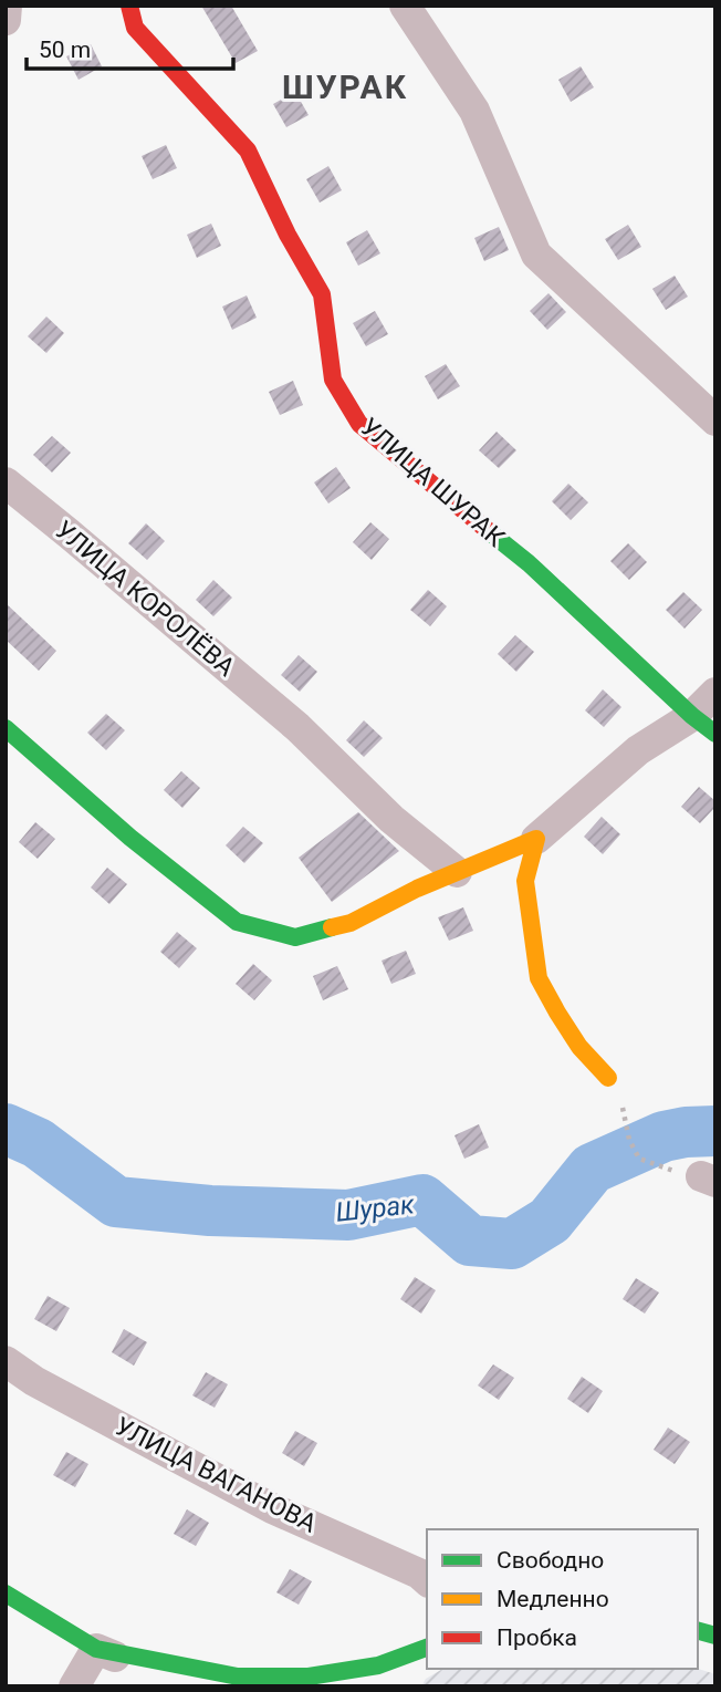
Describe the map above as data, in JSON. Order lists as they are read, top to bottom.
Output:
{
  "streets": {
    "street": ["УЛИЦА ШУРАК", "УЛИЦА КОРОЛЁВА", "УЛИЦА ВАГАНОВА"]
  },
  "districts": ["ШУРАК"],
  "water": ["Шурак"],
  "legend": ["Свободно", "Медленно", "Пробка"],
  "scale_bar": "50 m"
}
